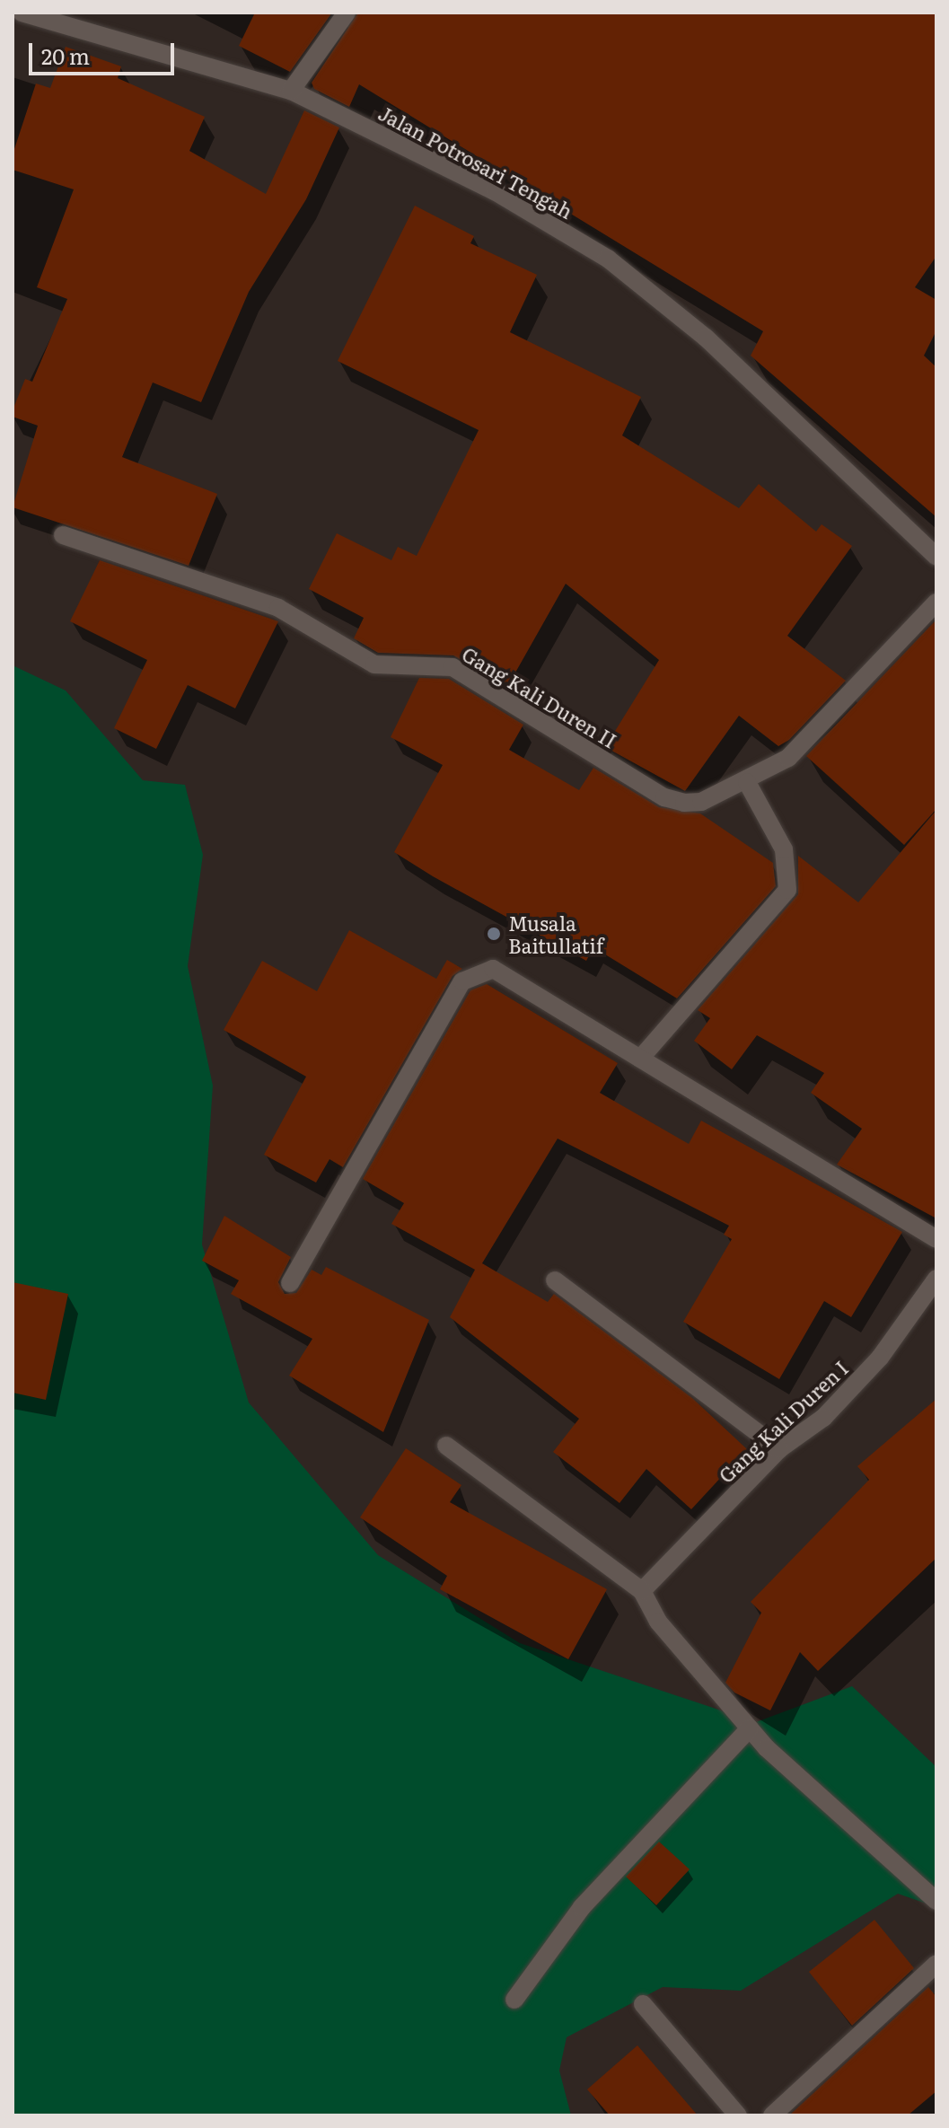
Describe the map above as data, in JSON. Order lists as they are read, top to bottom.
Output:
{
  "streets": {
    "street": ["Jalan Potrosari Tengah", "Gang Kali Duren II", "Gang Kali Duren I"]
  },
  "places": ["Musala Baitullatif"],
  "scale_bar": "20 m"
}
